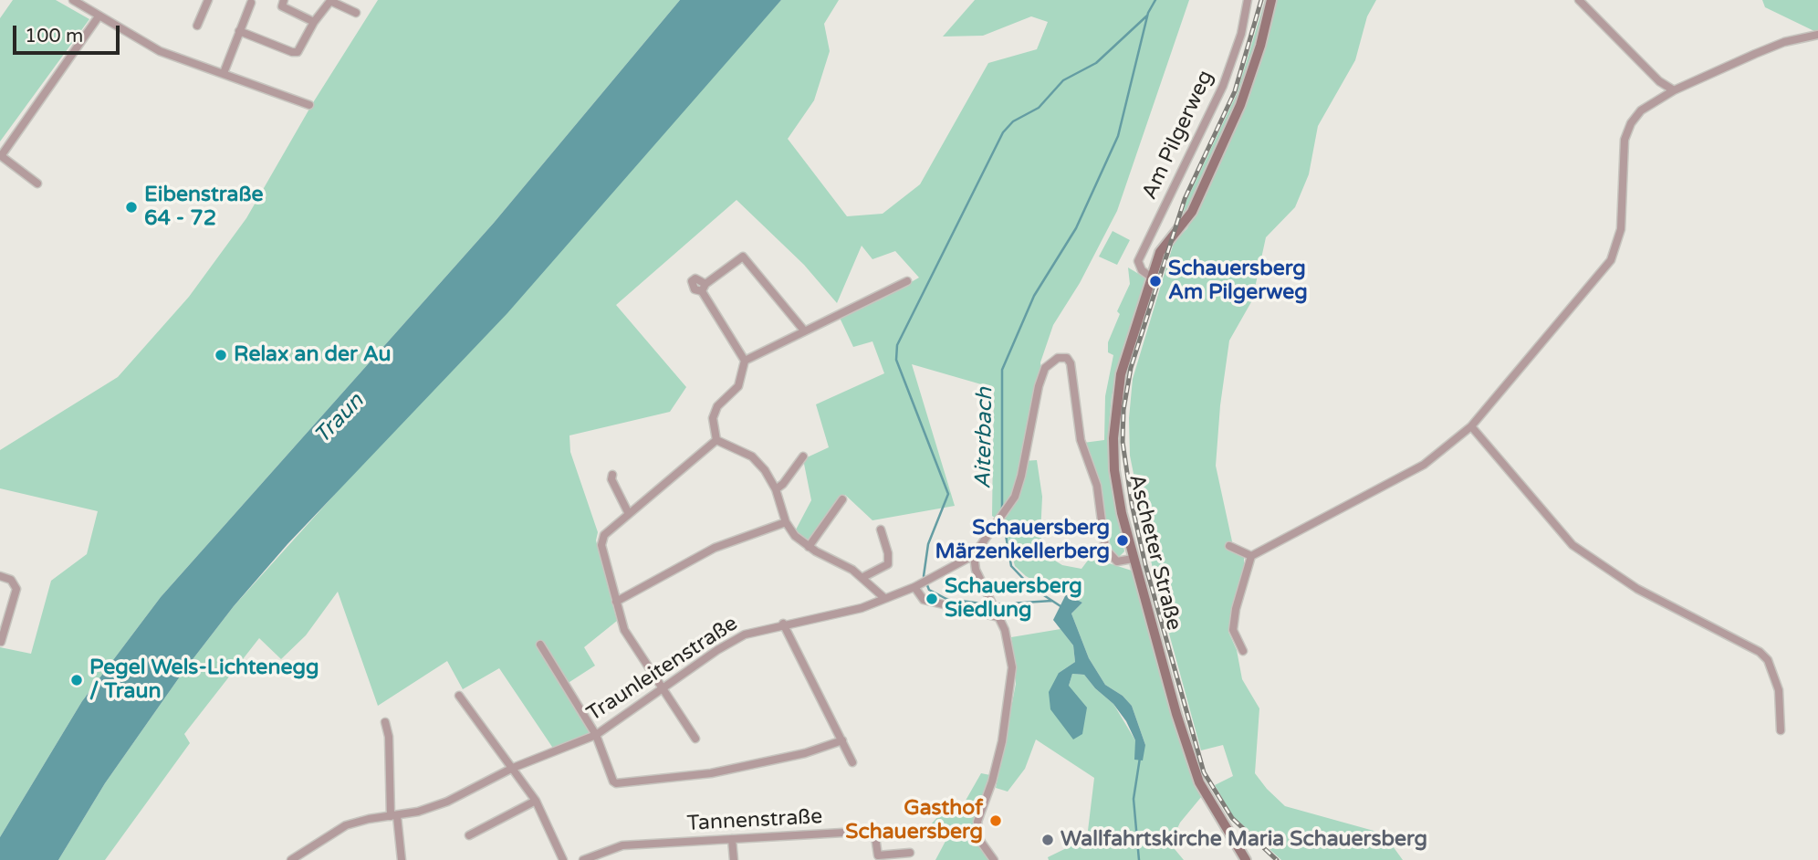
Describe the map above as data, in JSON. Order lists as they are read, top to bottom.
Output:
{
  "streets": {
    "main road": ["Ascheter Straße"],
    "street": ["Am Pilgerweg", "Traunleitenstraße", "Tannenstraße"]
  },
  "crossings": [
    ["Am Pilgerweg", "Ascheter Straße"],
    ["Ascheter Straße", "Traunleitenstraße"]
  ],
  "water": ["Traun", "Aiterbach"],
  "places": [
    "Eibenstraße 64 - 72",
    "Schauersberg Am Pilgerweg",
    "Relax an der Au",
    "Schauersberg Märzenkellerberg",
    "Schauersberg Siedlung",
    "Pegel Wels-Lichtenegg / Traun",
    "Gasthof Schauersberg",
    "Wallfahrtskirche Maria Schauersberg"
  ],
  "scale_bar": "100 m"
}
